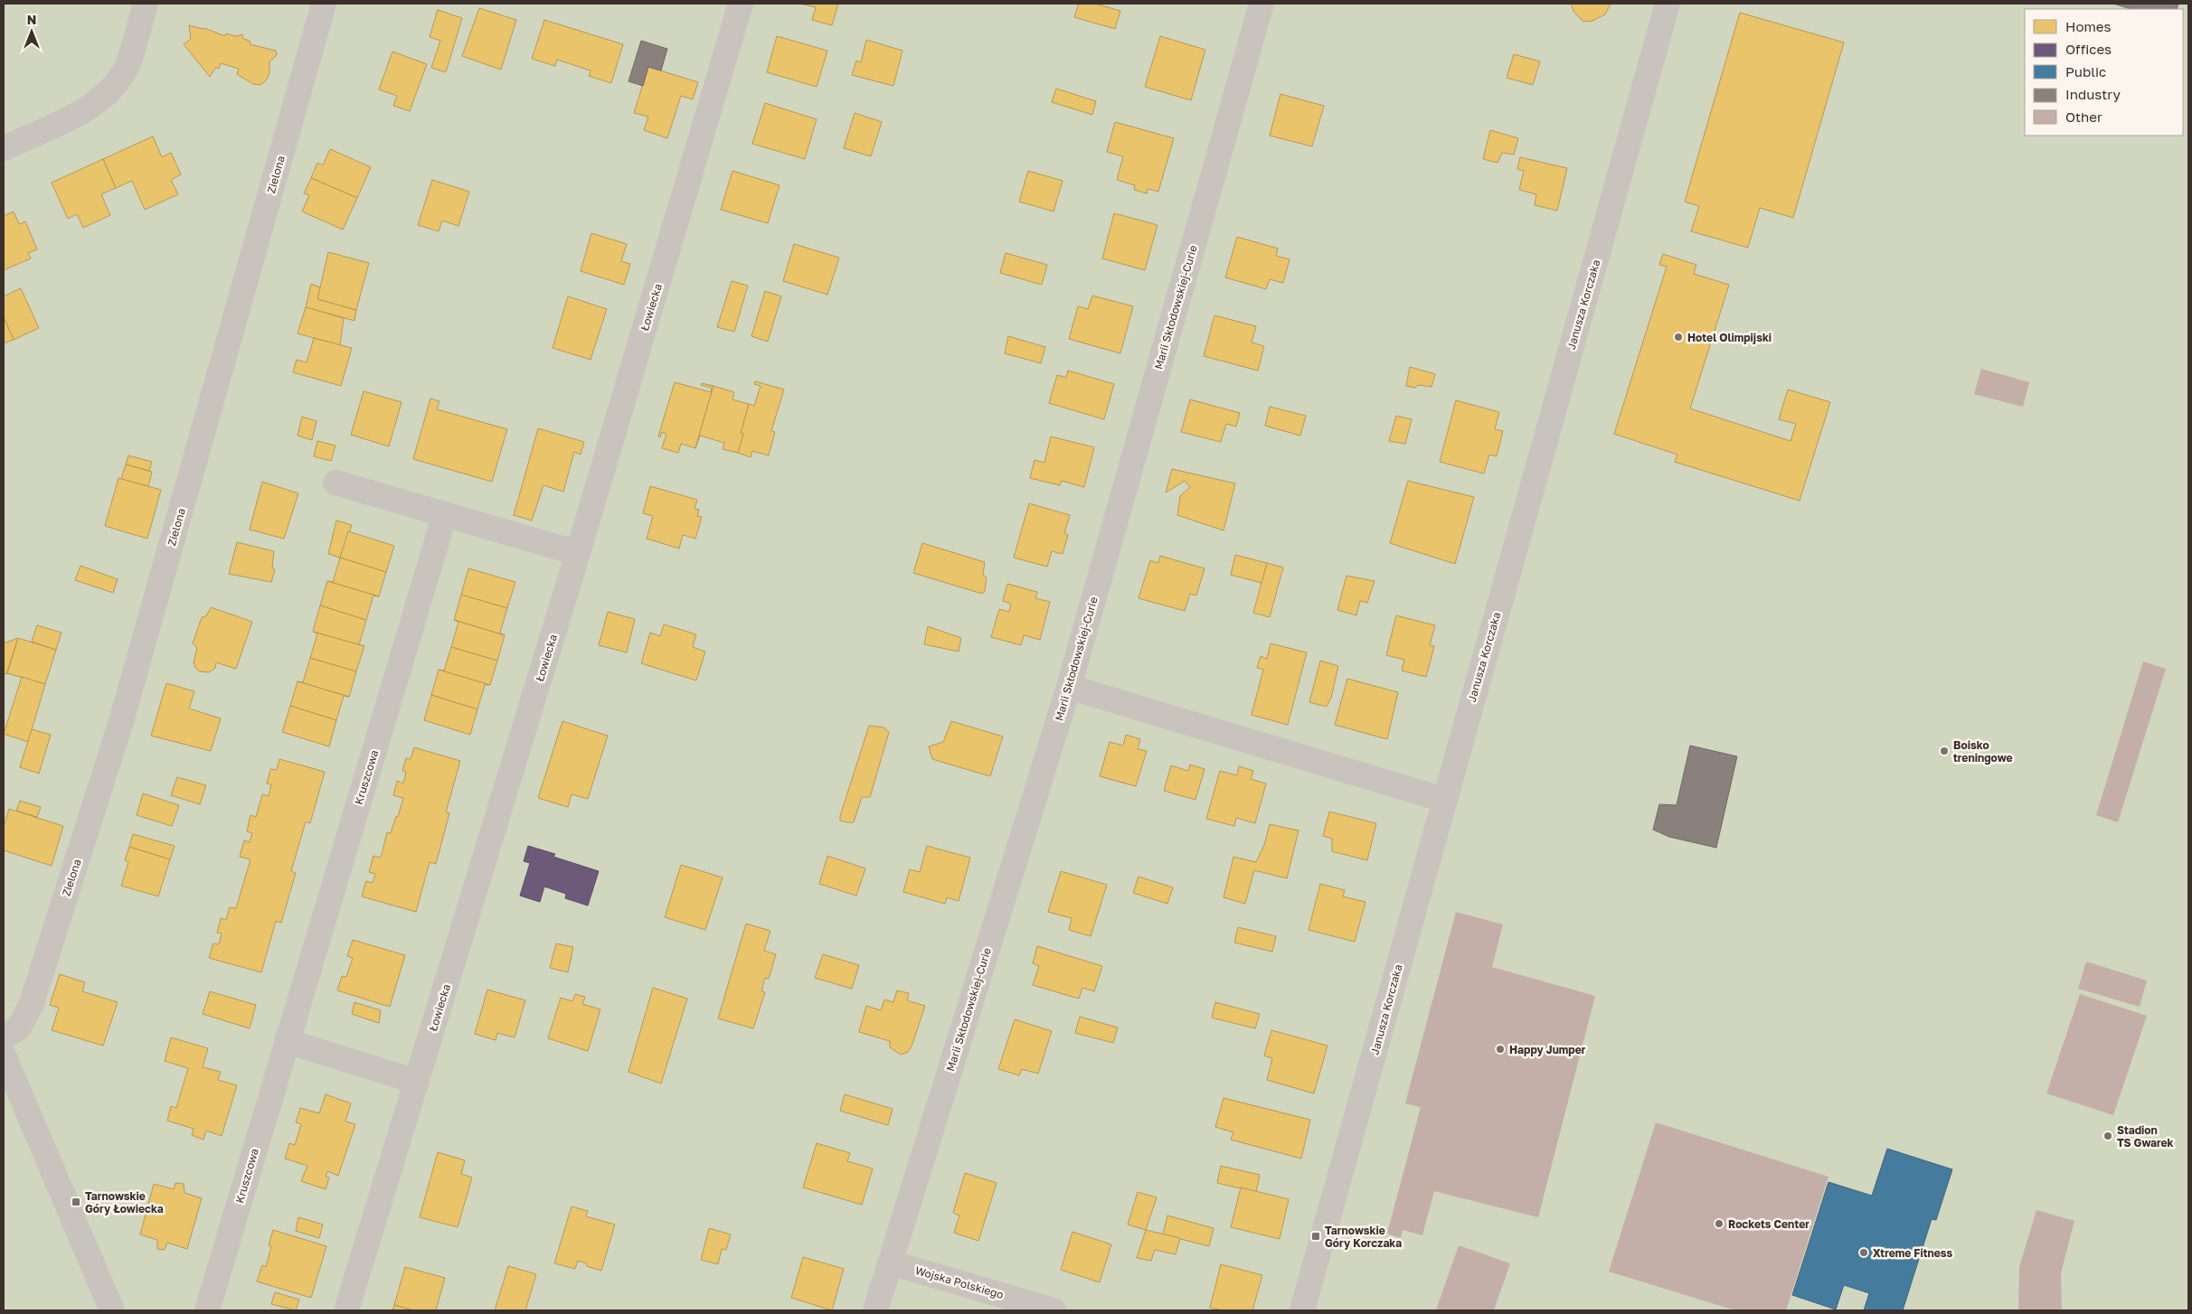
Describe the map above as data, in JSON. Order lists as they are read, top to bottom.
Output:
{
  "streets": {
    "street": [
      "Zielona",
      "Janusza Korczaka",
      "Łowiecka",
      "Marii Skłodowskiej-Curie",
      "Kruszcowa",
      "Wojska Polskiego"
    ]
  },
  "crossings": [
    ["Marii Skłodowskiej-Curie", "Wojska Polskiego"]
  ],
  "places": {
    "other": [
      "Hotel Olimpijski",
      "Boisko treningowe",
      "Happy Jumper",
      "Stadion TS Gwarek",
      "Rockets Center",
      "Xtreme Fitness"
    ],
    "transit": ["Tarnowskie Góry Łowiecka", "Tarnowskie Góry Korczaka"]
  },
  "legend": [
    "Homes",
    "Offices",
    "Public",
    "Industry",
    "Other"
  ],
  "north": "top"
}
